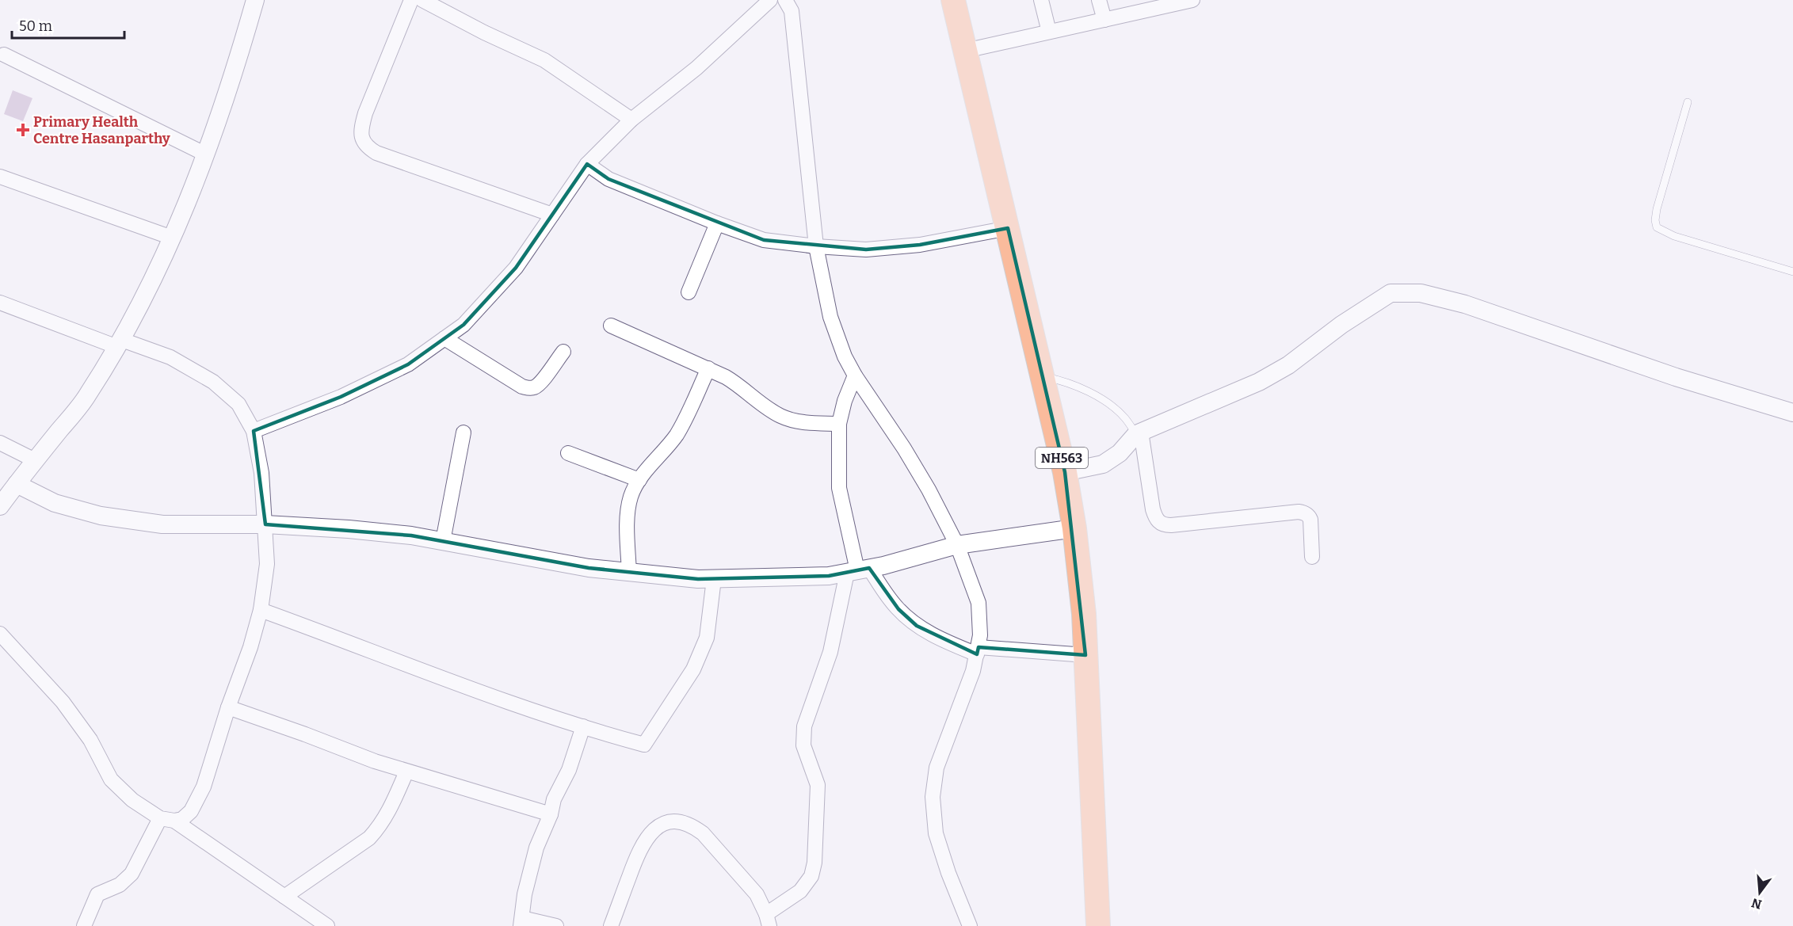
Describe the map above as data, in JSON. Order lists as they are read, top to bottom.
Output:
{
  "streets": {
    "highway": ["NH563"]
  },
  "places": {
    "health": ["Primary Health Centre Hasanparthy"]
  },
  "scale_bar": "50 m",
  "north": "bottom"
}
